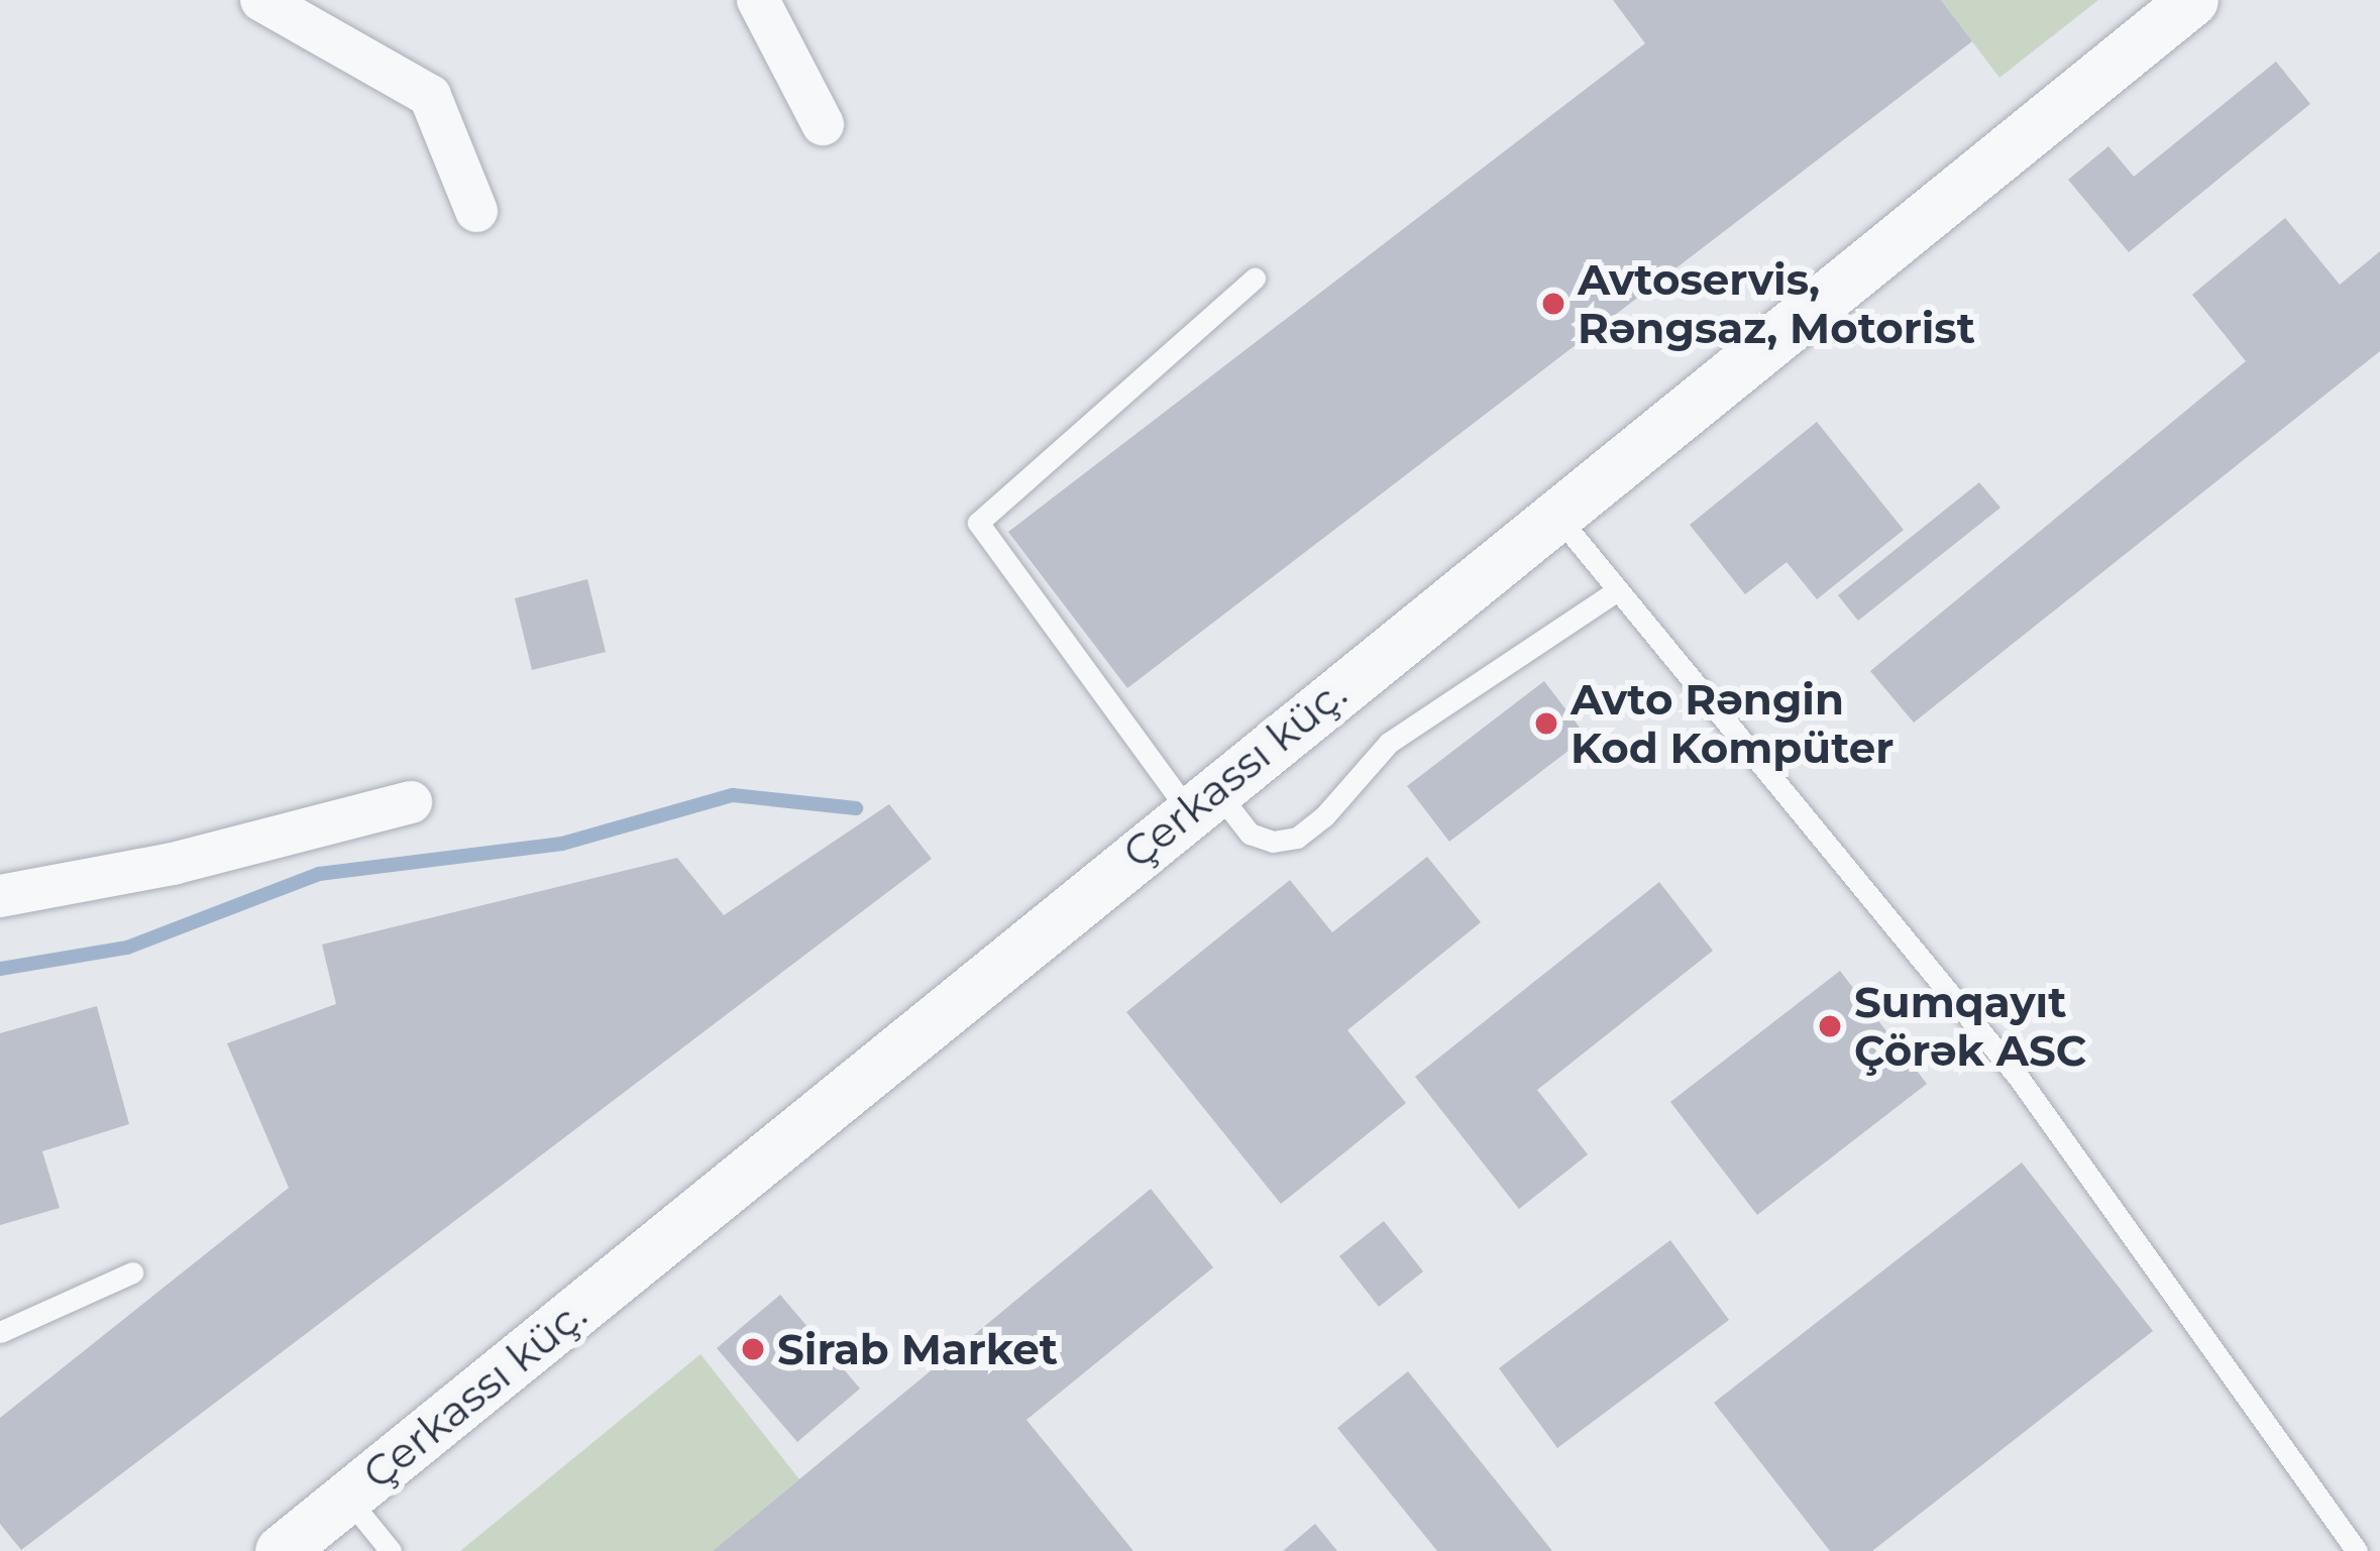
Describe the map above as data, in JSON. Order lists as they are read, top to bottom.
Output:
{
  "streets": {
    "street": ["Çerkassı küç."]
  },
  "places": [
    "Avtoservis, Rəngsaz, Motorist",
    "Avto Rəngin Kod Kompüter",
    "Sumqayıt Çörək ASC",
    "Sirab Market"
  ]
}
